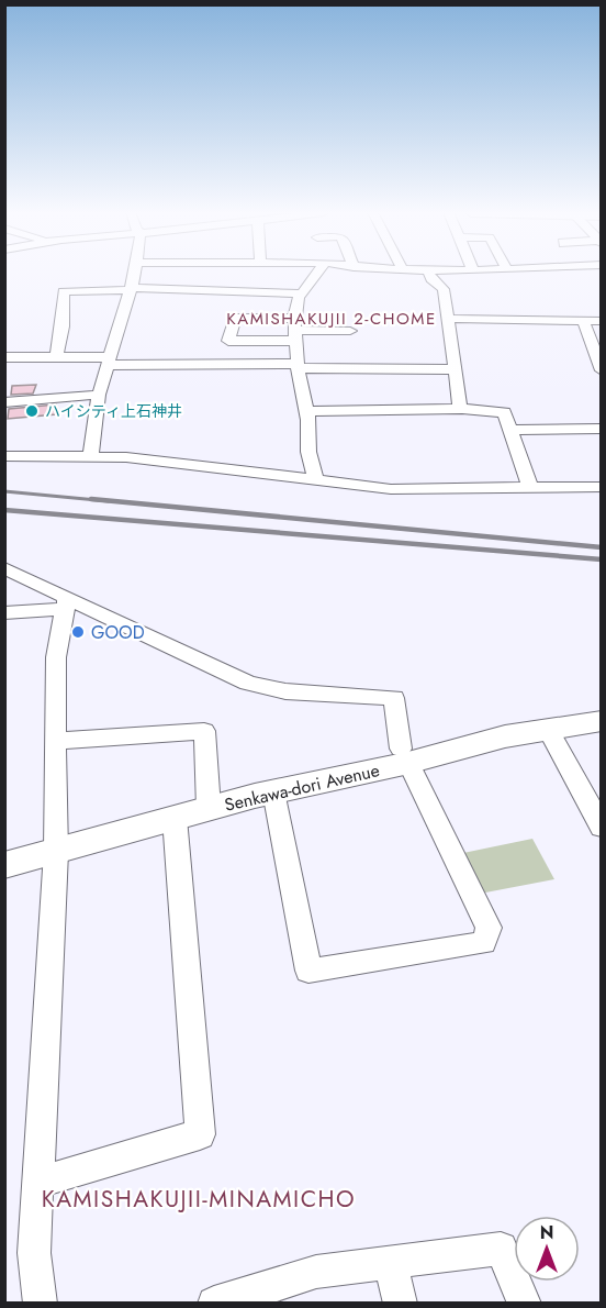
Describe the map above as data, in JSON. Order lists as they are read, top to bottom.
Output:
{
  "streets": {
    "main road": ["Senkawa-dori Avenue"]
  },
  "districts": ["KAMISHAKUJII 2-CHOME", "KAMISHAKUJII-MINAMICHO"],
  "places": ["ハイシティ上石神井", "GOOD"],
  "north": "top"
}
